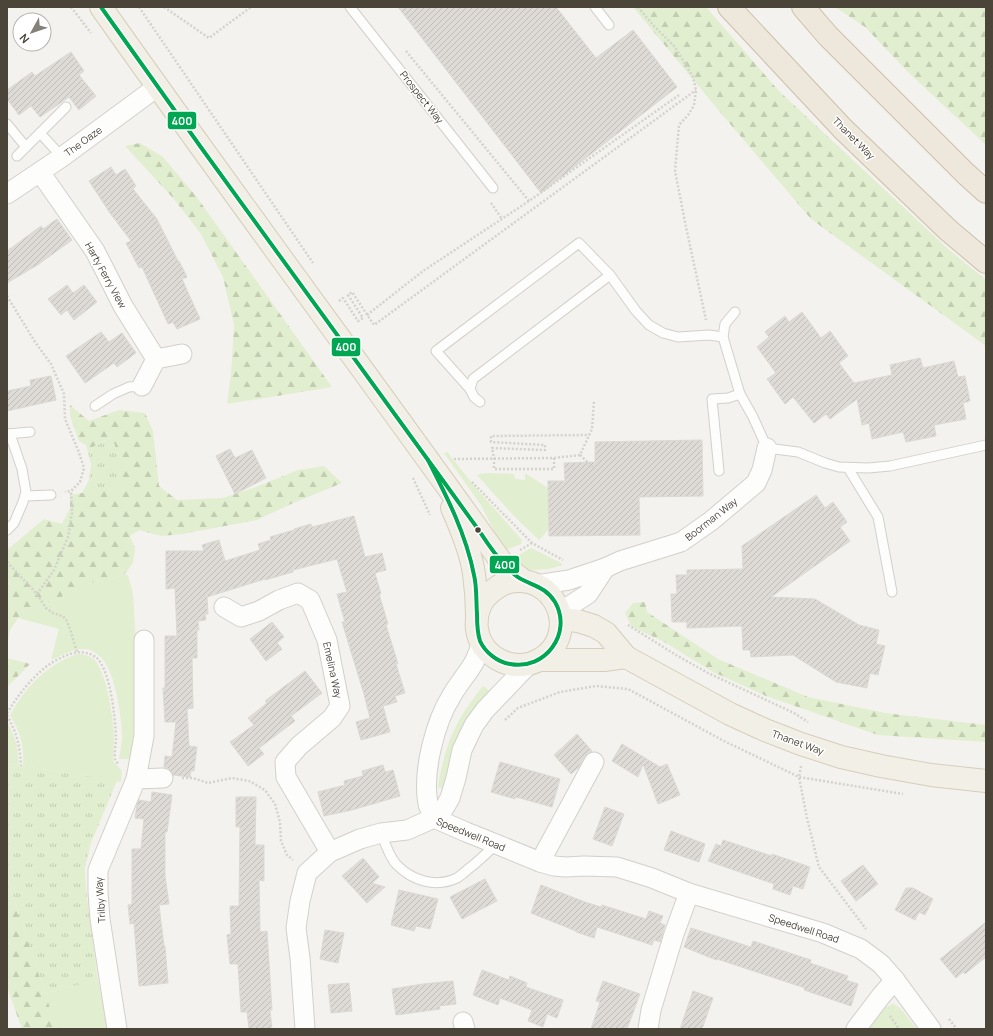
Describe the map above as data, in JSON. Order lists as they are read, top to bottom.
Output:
{
  "streets": {
    "highway": ["Thanet Way"],
    "street": [
      "The Oaze",
      "Harty Ferry View",
      "Boorman Way",
      "Emelina Way",
      "Speedwell Road",
      "Trilby Way"
    ],
    "lane": ["Prospect Way"]
  },
  "crossings": [
    ["Thanet Way", "Boorman Way"],
    ["The Oaze", "Harty Ferry View"],
    ["Emelina Way", "Speedwell Road"]
  ],
  "lines": ["transit line 400"],
  "north": "bottom left"
}
